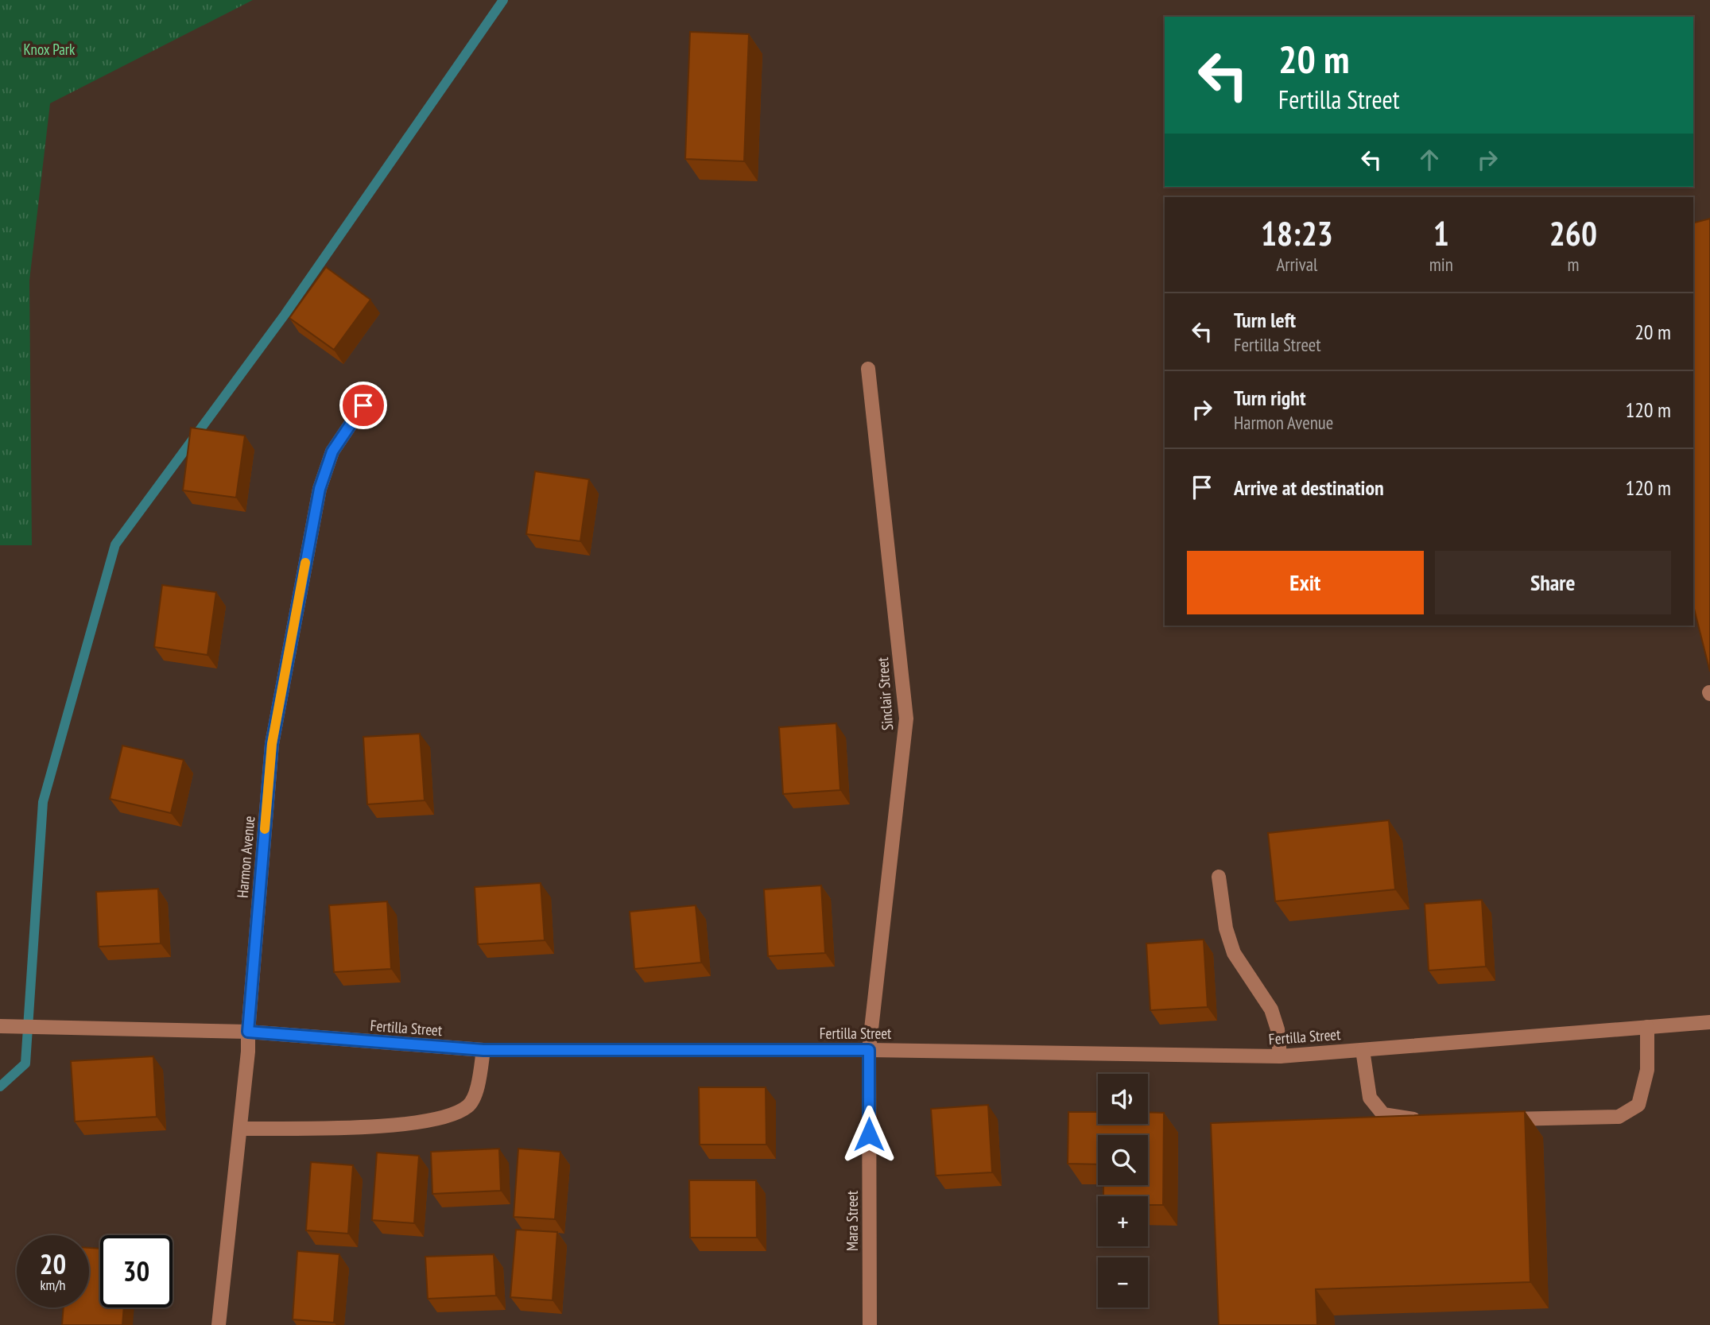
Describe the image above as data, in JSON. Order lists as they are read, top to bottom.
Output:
{
  "streets": {
    "street": [
      "Sinclair Street",
      "Harmon Avenue",
      "Fertilla Street",
      "Mara Street"
    ]
  },
  "crossings": [
    ["Sinclair Street", "Fertilla Street"],
    ["Sinclair Street", "Mara Street"],
    ["Harmon Avenue", "Fertilla Street"],
    ["Fertilla Street", "Mara Street"]
  ],
  "parks": ["Knox Park"],
  "page": {
    "turn": ["20 m", "Fertilla Street"],
    "eta": [
      "18:23",
      "Arrival",
      "1",
      "min",
      "260",
      "m"
    ],
    "list": [
      {
        "name": "Turn left",
        "note": "Fertilla Street",
        "value": "20 m"
      },
      {
        "name": "Turn right",
        "note": "Harmon Avenue",
        "value": "120 m"
      },
      {
        "name": "Arrive at destination",
        "value": "120 m"
      }
    ],
    "buttons": ["Exit", "Share"],
    "map_buttons": ["+", "−"],
    "speed": "20 km/h",
    "limit": "30"
  }
}
